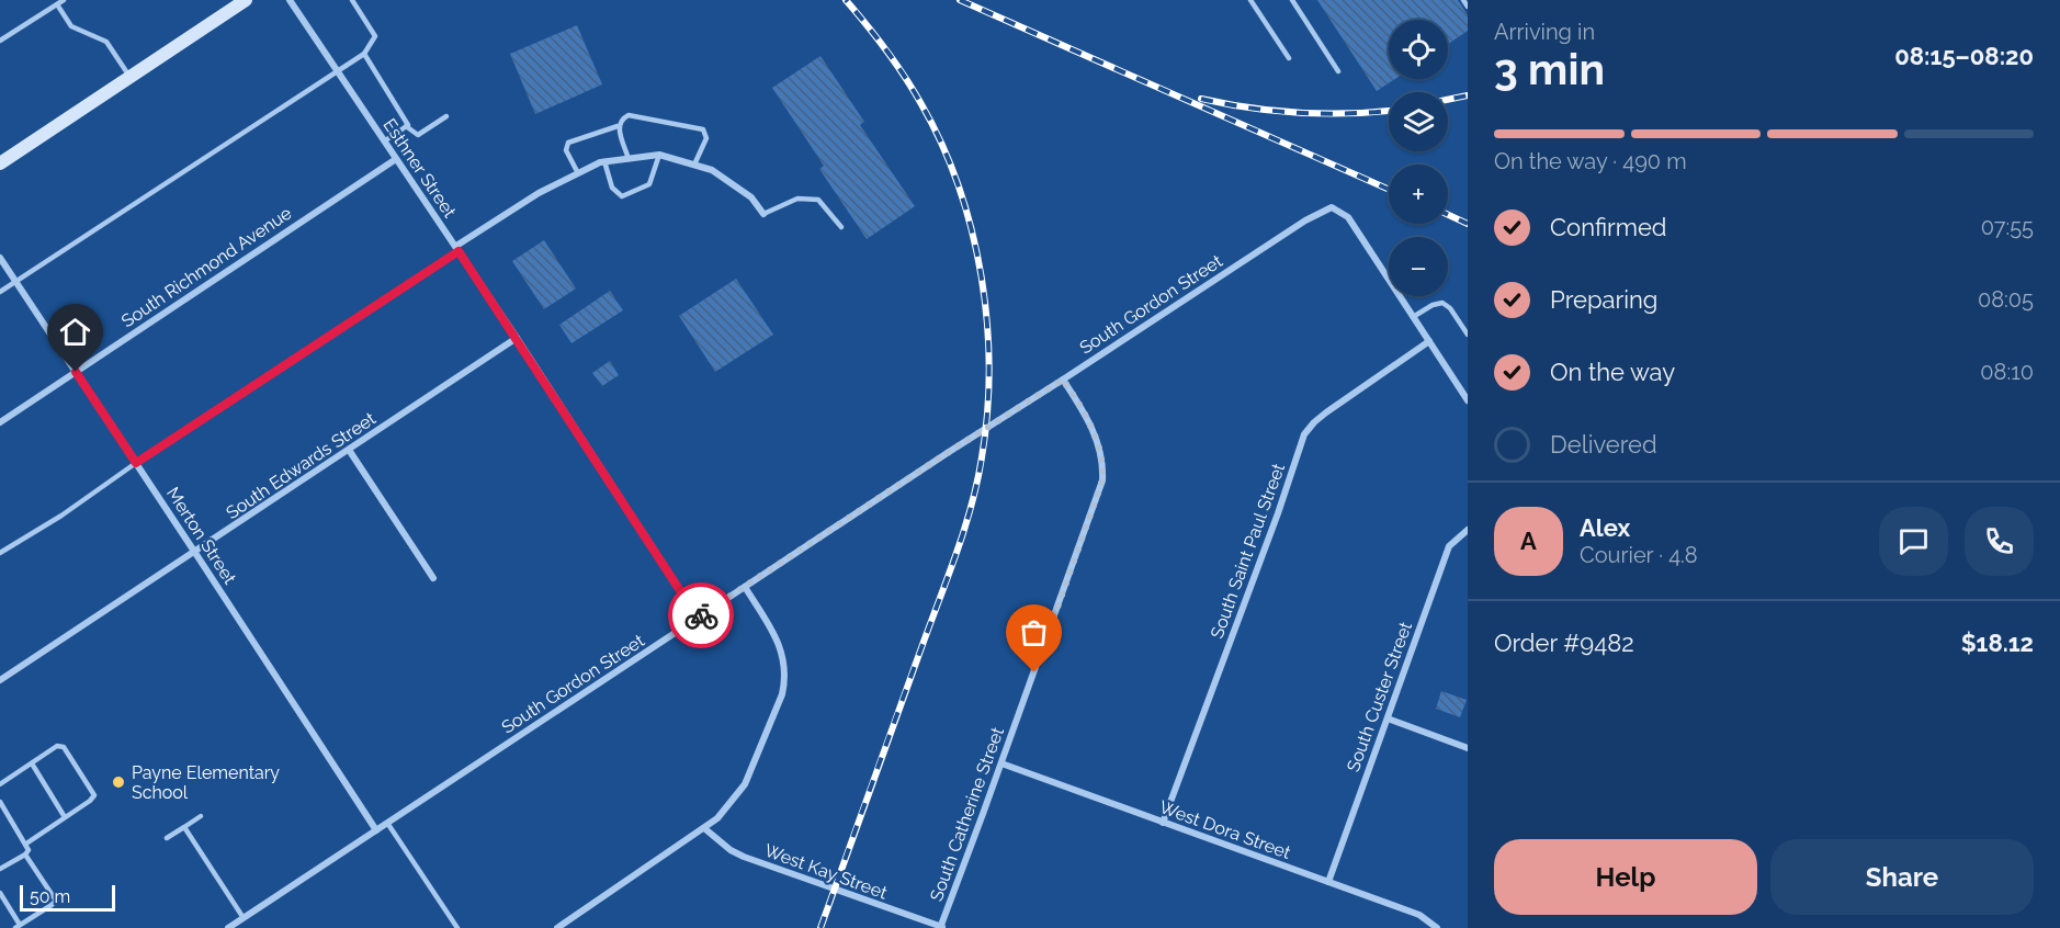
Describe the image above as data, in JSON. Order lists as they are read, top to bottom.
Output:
{
  "streets": {
    "street": [
      "Esthner Street",
      "South Richmond Avenue",
      "South Gordon Street",
      "South Edwards Street",
      "Merton Street",
      "South Saint Paul Street",
      "South Custer Street",
      "South Catherine Street",
      "West Dora Street",
      "West Kay Street"
    ]
  },
  "crossings": [
    ["Esthner Street", "South Richmond Avenue"],
    ["Esthner Street", "South Gordon Street"],
    ["Esthner Street", "South Edwards Street"],
    ["South Richmond Avenue", "Merton Street"],
    ["South Gordon Street", "Merton Street"],
    ["South Gordon Street", "South Catherine Street"],
    ["South Edwards Street", "Merton Street"],
    ["South Saint Paul Street", "West Dora Street"],
    ["South Custer Street", "West Dora Street"],
    ["South Catherine Street", "West Dora Street"],
    ["South Catherine Street", "West Kay Street"]
  ],
  "places": ["Payne Elementary School"],
  "scale_bar": "50 m",
  "page": {
    "heading": ["3 min", "Arriving in", "08:15–08:20"],
    "panel": [
      "Alex",
      "Courier · 4.8",
      "Order #9482",
      "$18.12"
    ],
    "map_buttons": ["+", "−"],
    "bar": "On the way · 490 m",
    "list": [
      ["Confirmed", "07:55"],
      ["Preparing", "08:05"],
      ["On the way", "08:10"],
      "Delivered"
    ],
    "round": "A",
    "buttons": ["Help", "Share"],
    "scale": "50 m"
  }
}
